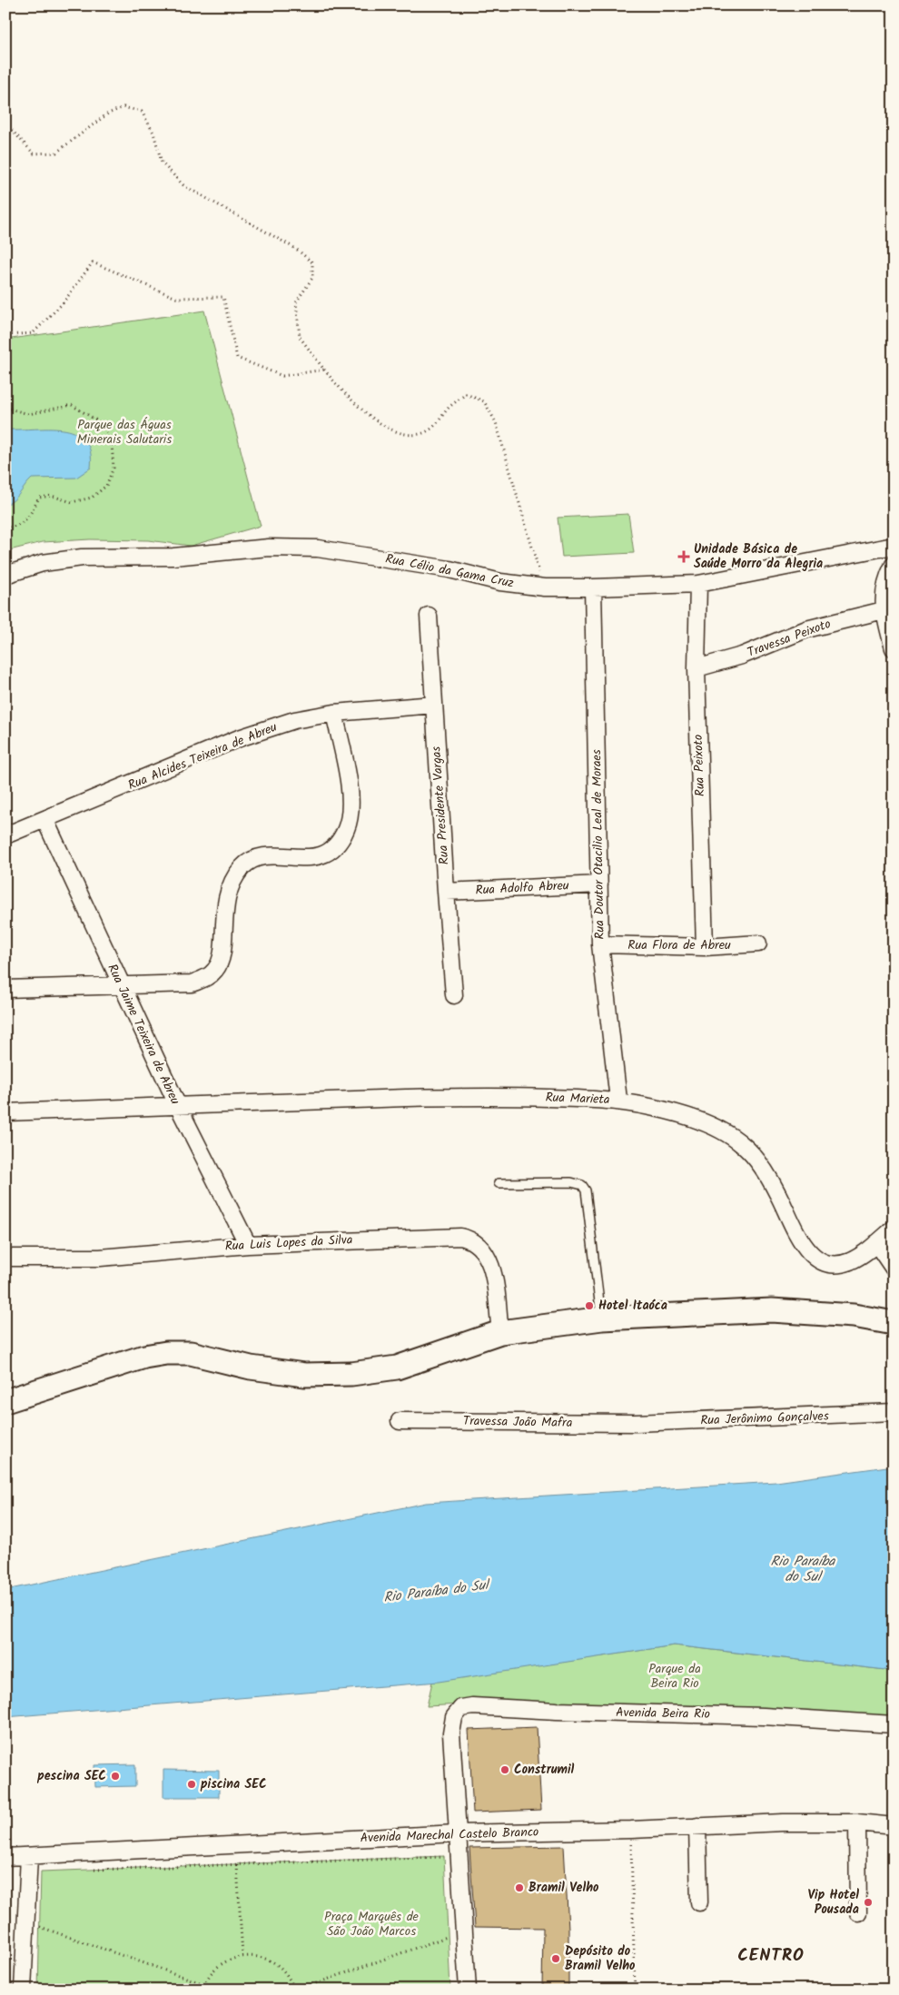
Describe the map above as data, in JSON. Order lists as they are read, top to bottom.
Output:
{
  "streets": {
    "street": [
      "Rua Célio da Gama Cruz",
      "Travessa Peixoto",
      "Rua Alcides Teixeira de Abreu",
      "Rua Peixoto",
      "Rua Presidente Vargas",
      "Rua Doutor Otacilio Leal de Moraes",
      "Rua Adolfo Abreu",
      "Rua Flora de Abreu",
      "Rua Jaime Teixeira de Abreu",
      "Rua Marieta",
      "Rua Luis Lopes da Silva",
      "Rua Jerônimo Gonçalves",
      "Travessa João Mafra",
      "Avenida Beira Rio",
      "Avenida Marechal Castelo Branco"
    ]
  },
  "crossings": [
    ["Rua Célio da Gama Cruz", "Rua Peixoto"],
    ["Rua Célio da Gama Cruz", "Rua Doutor Otacilio Leal de Moraes"],
    ["Travessa Peixoto", "Rua Peixoto"],
    ["Rua Alcides Teixeira de Abreu", "Rua Presidente Vargas"],
    ["Rua Alcides Teixeira de Abreu", "Rua Jaime Teixeira de Abreu"],
    ["Rua Peixoto", "Rua Flora de Abreu"],
    ["Rua Presidente Vargas", "Rua Adolfo Abreu"],
    ["Rua Doutor Otacilio Leal de Moraes", "Rua Adolfo Abreu"],
    ["Rua Doutor Otacilio Leal de Moraes", "Rua Flora de Abreu"],
    ["Rua Doutor Otacilio Leal de Moraes", "Rua Marieta"],
    ["Rua Jaime Teixeira de Abreu", "Rua Marieta"],
    ["Rua Jaime Teixeira de Abreu", "Rua Luis Lopes da Silva"],
    ["Rua Jerônimo Gonçalves", "Travessa João Mafra"],
    ["Avenida Beira Rio", "Avenida Marechal Castelo Branco"]
  ],
  "districts": ["CENTRO"],
  "water": ["Rio Paraíba do Sul"],
  "parks": ["Parque das Águas Minerais Salutaris", "Parque da Beira Rio", "Praça Marquês de São João Marcos"],
  "places": {
    "health": ["Unidade Básica de Saúde Morro da Alegria"],
    "other": [
      "Hotel Itaóca",
      "Construmil",
      "pescina SEC",
      "piscina SEC",
      "Bramil Velho",
      "Vip Hotel Pousada",
      "Depósito do Bramil Velho"
    ]
  }
}
